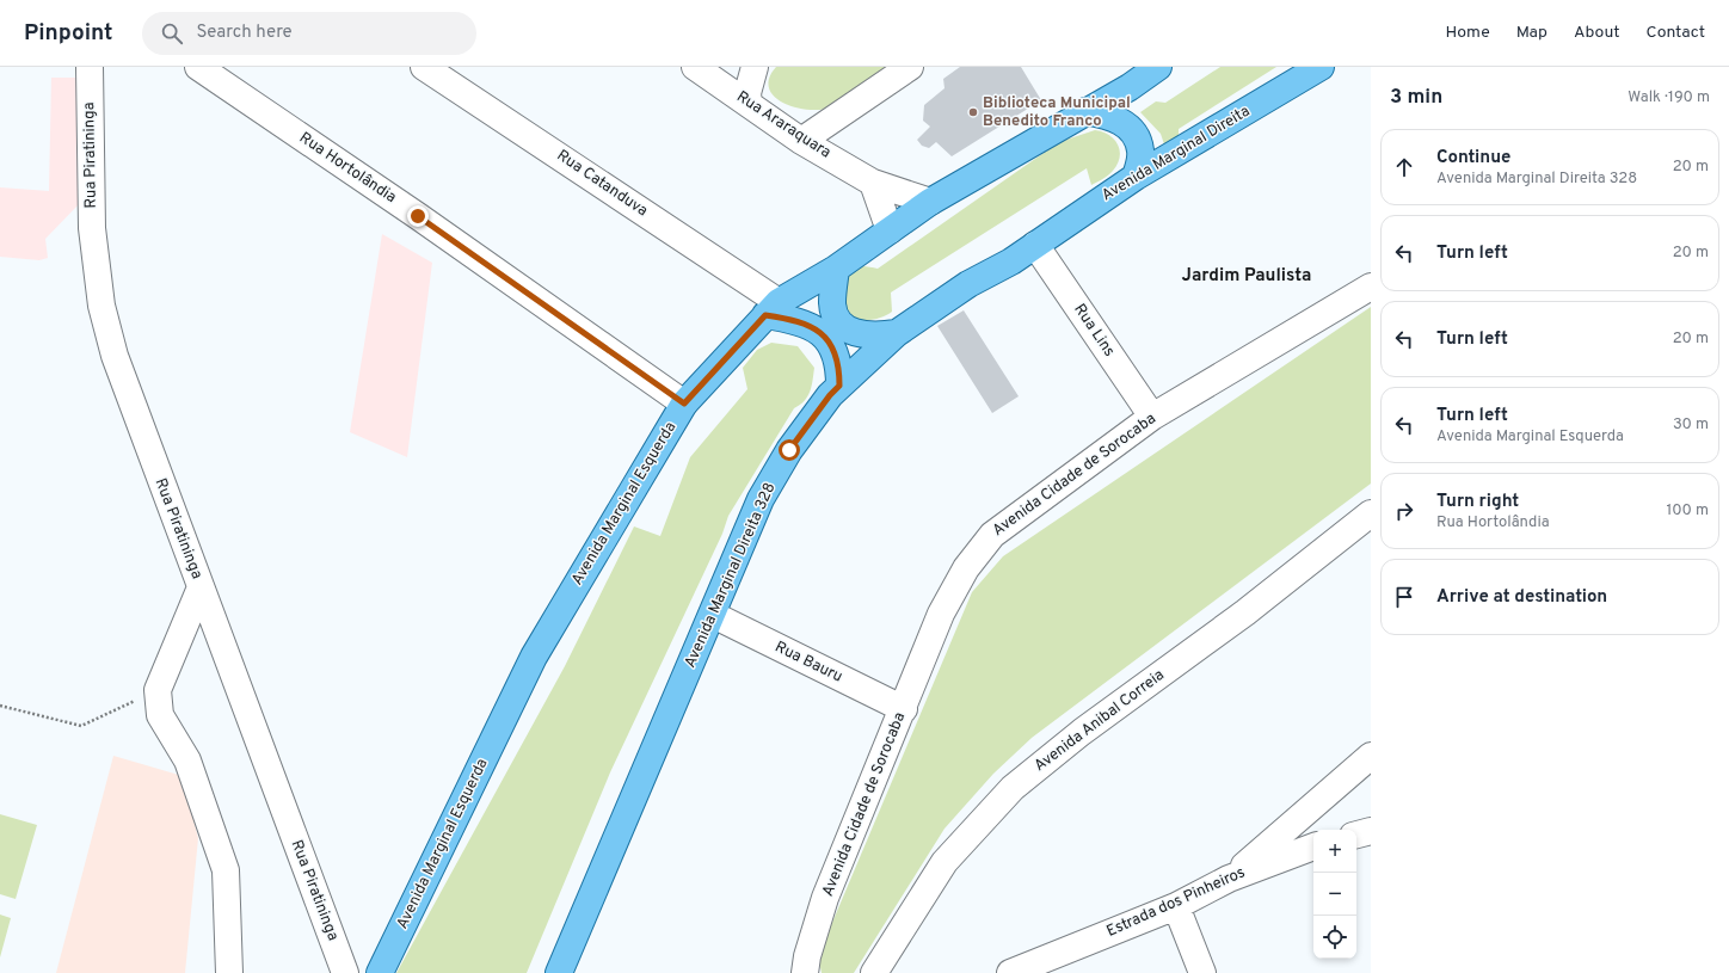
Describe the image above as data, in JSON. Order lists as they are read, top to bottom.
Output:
{
  "streets": {
    "main road": ["Avenida Marginal Direita", "Avenida Marginal Esquerda", "Avenida Marginal Direita 328"],
    "street": [
      "Rua Araraquara",
      "Rua Piratininga",
      "Rua Hortolândia",
      "Rua Catanduva",
      "Rua Lins",
      "Avenida Cidade de Sorocaba",
      "Rua Bauru",
      "Avenida Anibal Correia",
      "Estrada dos Pinheiros"
    ]
  },
  "crossings": [
    ["Rua Araraquara", "Avenida Marginal Esquerda"],
    ["Avenida Marginal Direita", "Rua Lins"],
    ["Avenida Marginal Direita", "Avenida Marginal Direita 328"],
    ["Rua Hortolândia", "Avenida Marginal Esquerda"],
    ["Rua Catanduva", "Avenida Marginal Esquerda"],
    ["Rua Lins", "Avenida Cidade de Sorocaba"],
    ["Rua Lins", "Avenida Marginal Direita 328"],
    ["Avenida Cidade de Sorocaba", "Rua Bauru"],
    ["Avenida Marginal Direita 328", "Rua Bauru"]
  ],
  "districts": ["Jardim Paulista"],
  "places": ["Biblioteca Municipal Benedito Franco"],
  "page": {
    "header": "Pinpoint",
    "search": "Search here",
    "nav": [
      "Home",
      "Map",
      "About",
      "Contact"
    ],
    "heading": ["3 min", "Walk · 190 m"],
    "list": [
      ["Continue", "Avenida Marginal Direita 328", "20 m"],
      ["Turn left", "20 m"],
      ["Turn left", "20 m"],
      ["Turn left", "Avenida Marginal Esquerda", "30 m"],
      ["Turn right", "Rua Hortolândia", "100 m"],
      "Arrive at destination"
    ],
    "map_buttons": ["+", "−"]
  }
}
